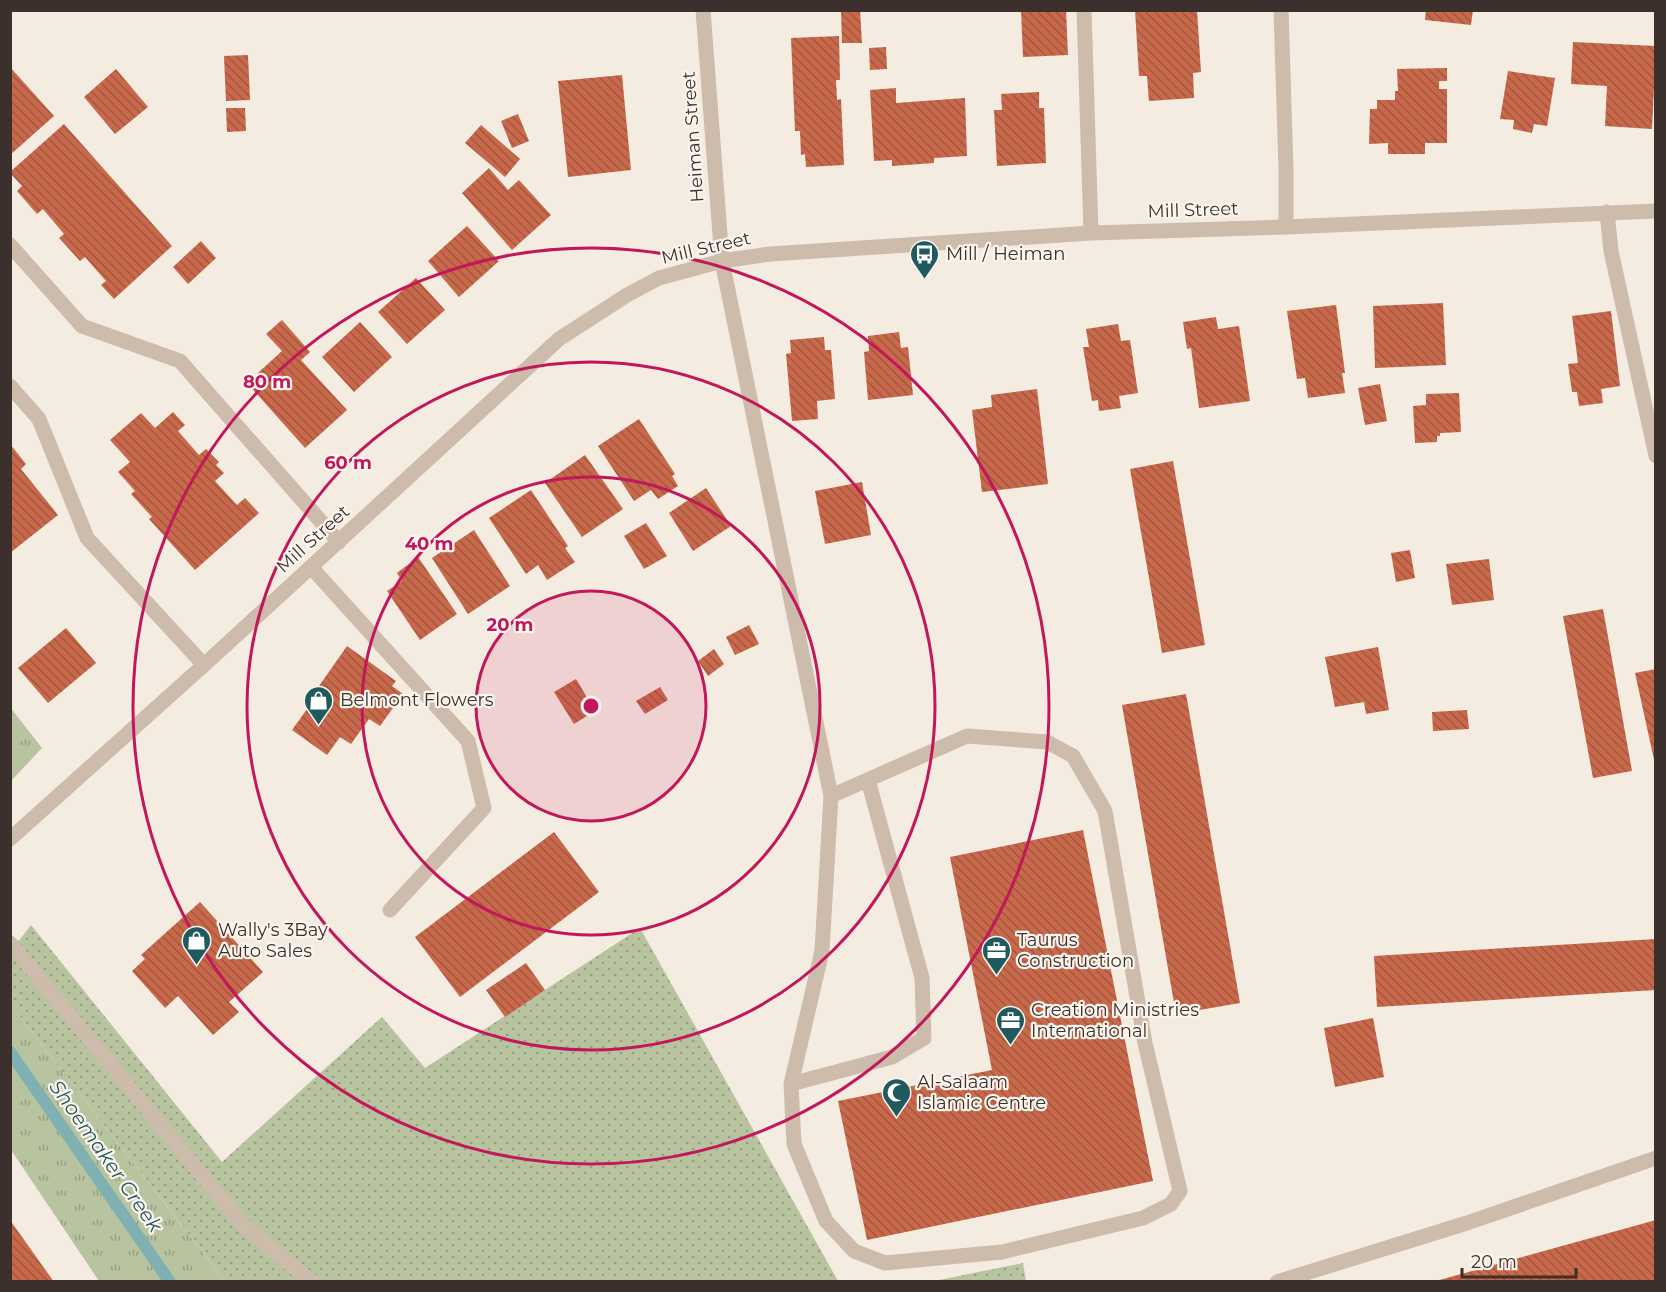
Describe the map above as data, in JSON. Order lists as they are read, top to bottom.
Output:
{
  "streets": {
    "street": ["Heiman Street", "Mill Street"]
  },
  "crossings": [
    ["Heiman Street", "Mill Street"]
  ],
  "water": ["Shoemaker Creek"],
  "places": {
    "bus stop": ["Mill / Heiman"],
    "shop": ["Belmont Flowers", "Wally's 3Bay Auto Sales"],
    "office": ["Taurus Construction", "Creation Ministries International"],
    "mosque": ["Al-Salaam Islamic Centre"]
  },
  "scale_bar": "20 m",
  "rings": [
    "80 m",
    "60 m",
    "40 m",
    "20 m"
  ]
}
